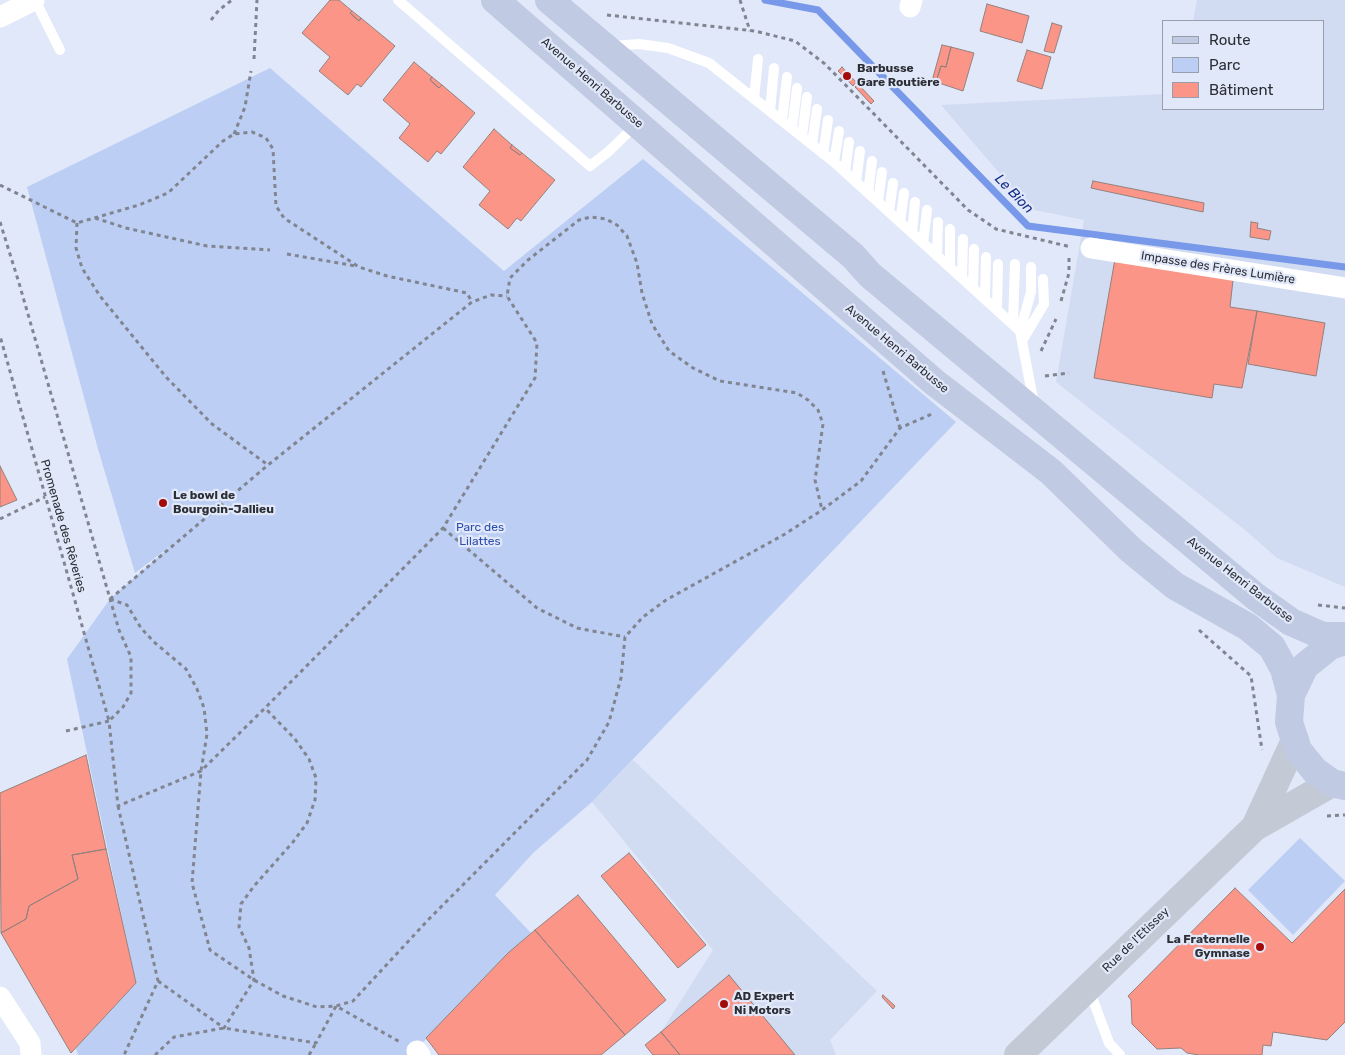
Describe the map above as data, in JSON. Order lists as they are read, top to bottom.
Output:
{
  "streets": {
    "main road": ["Avenue Henri Barbusse"],
    "street": ["Impasse des Frères Lumière", "Rue de l'Etissey"],
    "path": ["Promenade des Rêveries"]
  },
  "water": ["Le Bion"],
  "parks": ["Parc des Lilattes"],
  "places": [
    "Barbusse Gare Routière",
    "Le bowl de Bourgoin-Jallieu",
    "La Fraternelle Gymnase",
    "AD Expert Ni Motors"
  ],
  "legend": ["Route", "Parc", "Bâtiment"]
}
